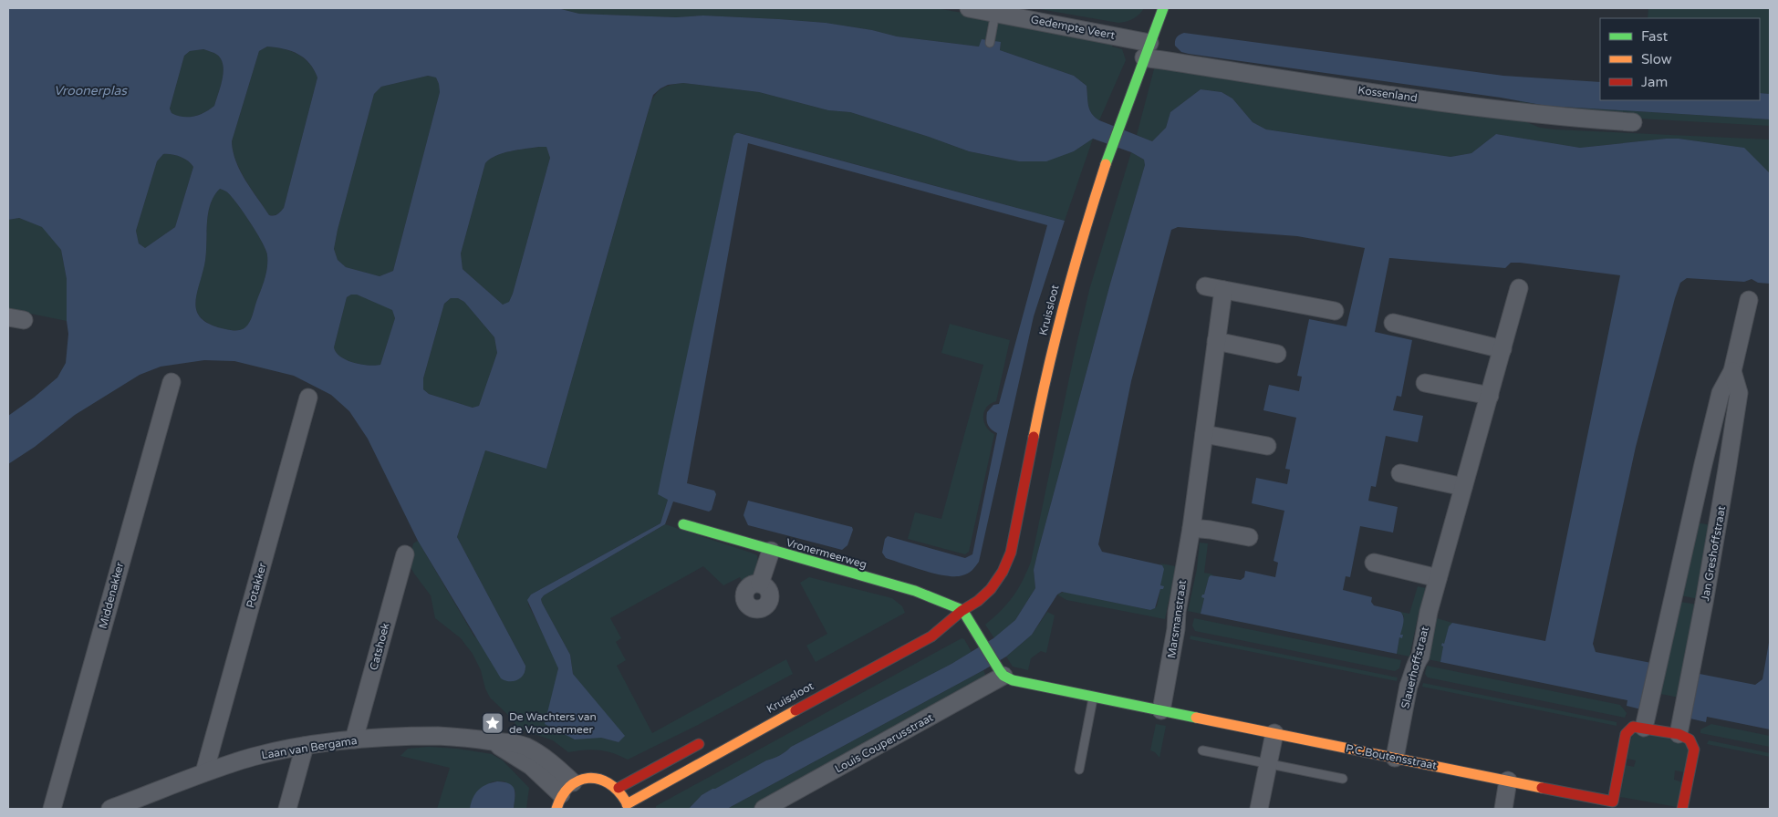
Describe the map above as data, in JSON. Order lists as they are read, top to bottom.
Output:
{
  "streets": {
    "street": [
      "Gedempte Veert",
      "Kossenland",
      "Kruissloot",
      "Vronermeerweg",
      "Jan Greshoffstraat",
      "Potakker",
      "Middenakker",
      "Marsmanstraat",
      "Catshoek",
      "Slauerhoffstraat",
      "Louis Couperusstraat",
      "Laan van Bergama",
      "P.C.Boutensstraat"
    ]
  },
  "crossings": [
    ["Gedempte Veert", "Kossenland"],
    ["Gedempte Veert", "Kruissloot"],
    ["Kossenland", "Kruissloot"],
    ["Kruissloot", "Vronermeerweg"],
    ["Jan Greshoffstraat", "P.C.Boutensstraat"],
    ["Potakker", "Laan van Bergama"],
    ["Marsmanstraat", "P.C.Boutensstraat"],
    ["Catshoek", "Laan van Bergama"],
    ["Slauerhoffstraat", "P.C.Boutensstraat"],
    ["Louis Couperusstraat", "P.C.Boutensstraat"]
  ],
  "water": ["Vroonerplas"],
  "places": {
    "place": ["De Wachters van de Vroonermeer"]
  },
  "legend": ["Fast", "Slow", "Jam"]
}
